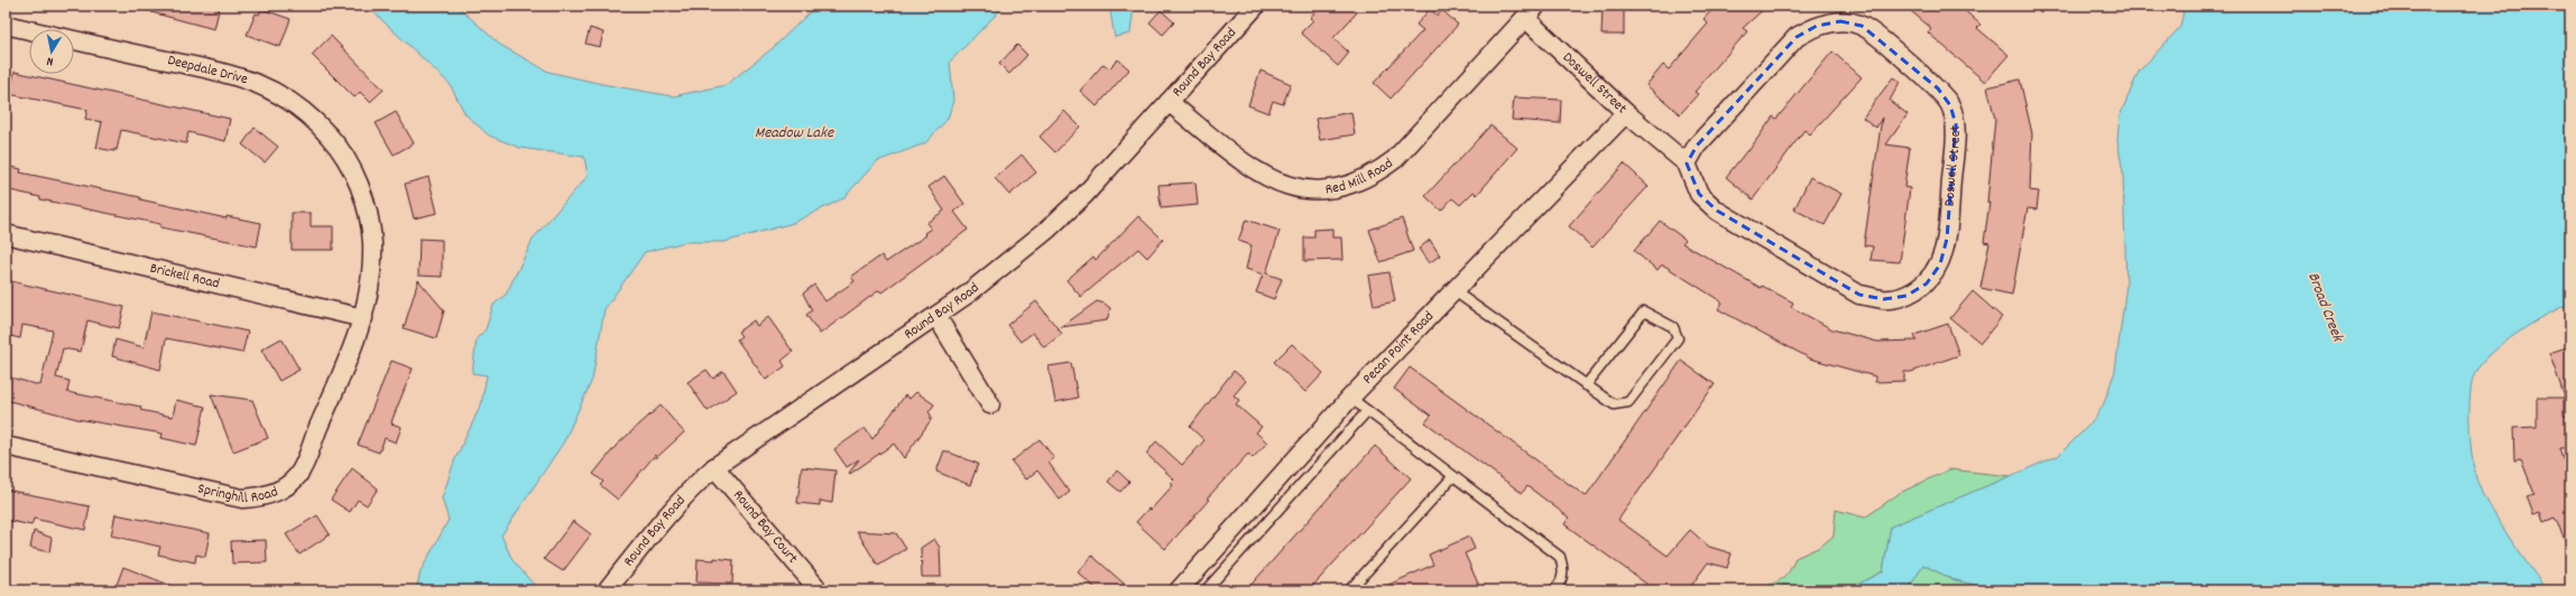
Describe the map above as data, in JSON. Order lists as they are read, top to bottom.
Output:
{
  "streets": {
    "street": [
      "Round Bay Road",
      "Deepdale Drive",
      "Doswell Street",
      "Red Mill Road",
      "Brickell Road",
      "Pecan Point Road",
      "Springhill Road",
      "Round Bay Court"
    ]
  },
  "crossings": [
    ["Round Bay Road", "Red Mill Road"],
    ["Round Bay Road", "Round Bay Court"],
    ["Deepdale Drive", "Brickell Road"],
    ["Deepdale Drive", "Springhill Road"],
    ["Doswell Street", "Red Mill Road"],
    ["Doswell Street", "Pecan Point Road"],
    ["Brickell Road", "Springhill Road"]
  ],
  "water": ["Meadow Lake", "Broad Creek"],
  "north": "bottom"
}
